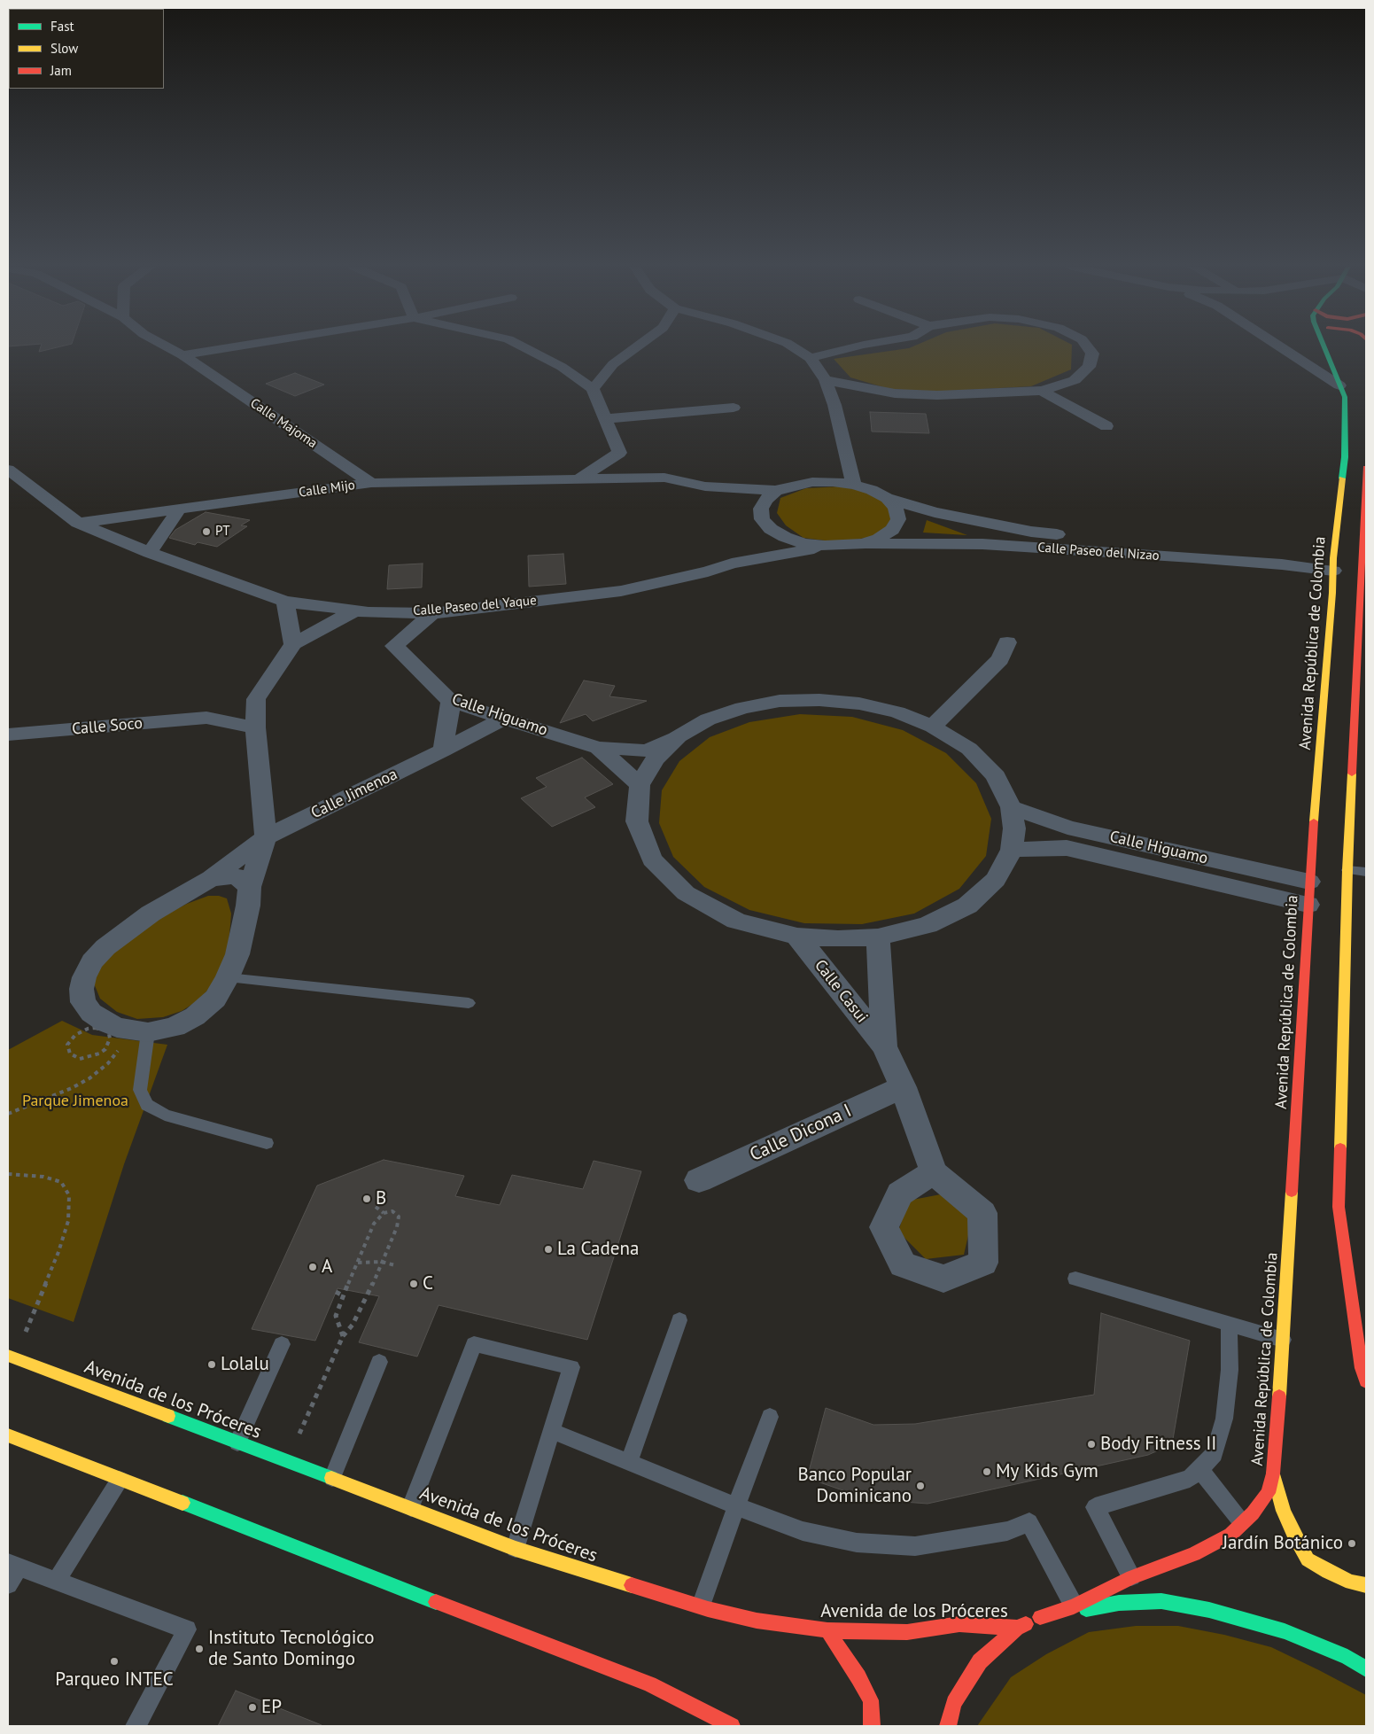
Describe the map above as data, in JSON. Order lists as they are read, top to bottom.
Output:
{
  "streets": {
    "main road": ["Avenida República de Colombia", "Avenida de los Próceres"],
    "street": [
      "Calle Majoma",
      "Calle Mijo",
      "Calle Paseo del Nizao",
      "Calle Paseo del Yaque",
      "Calle Higuamo",
      "Calle Soco",
      "Calle Jimenoa",
      "Calle Casui",
      "Calle Dicona I"
    ]
  },
  "crossings": [
    ["Calle Majoma", "Calle Mijo"],
    ["Calle Mijo", "Calle Paseo del Yaque"],
    ["Calle Paseo del Nizao", "Calle Paseo del Yaque"],
    ["Calle Paseo del Nizao", "Avenida República de Colombia"],
    ["Calle Paseo del Yaque", "Calle Higuamo"],
    ["Avenida República de Colombia", "Calle Higuamo"],
    ["Calle Higuamo", "Calle Jimenoa"],
    ["Calle Casui", "Calle Dicona I"]
  ],
  "parks": ["Parque Jimenoa"],
  "places": [
    "PT",
    "B",
    "La Cadena",
    "A",
    "C",
    "Lolalu",
    "Body Fitness II",
    "My Kids Gym",
    "Banco Popular Dominicano",
    "Jardín Botánico",
    "Instituto Tecnológico de Santo Domingo",
    "Parqueo INTEC",
    "EP"
  ],
  "legend": ["Fast", "Slow", "Jam"]
}
